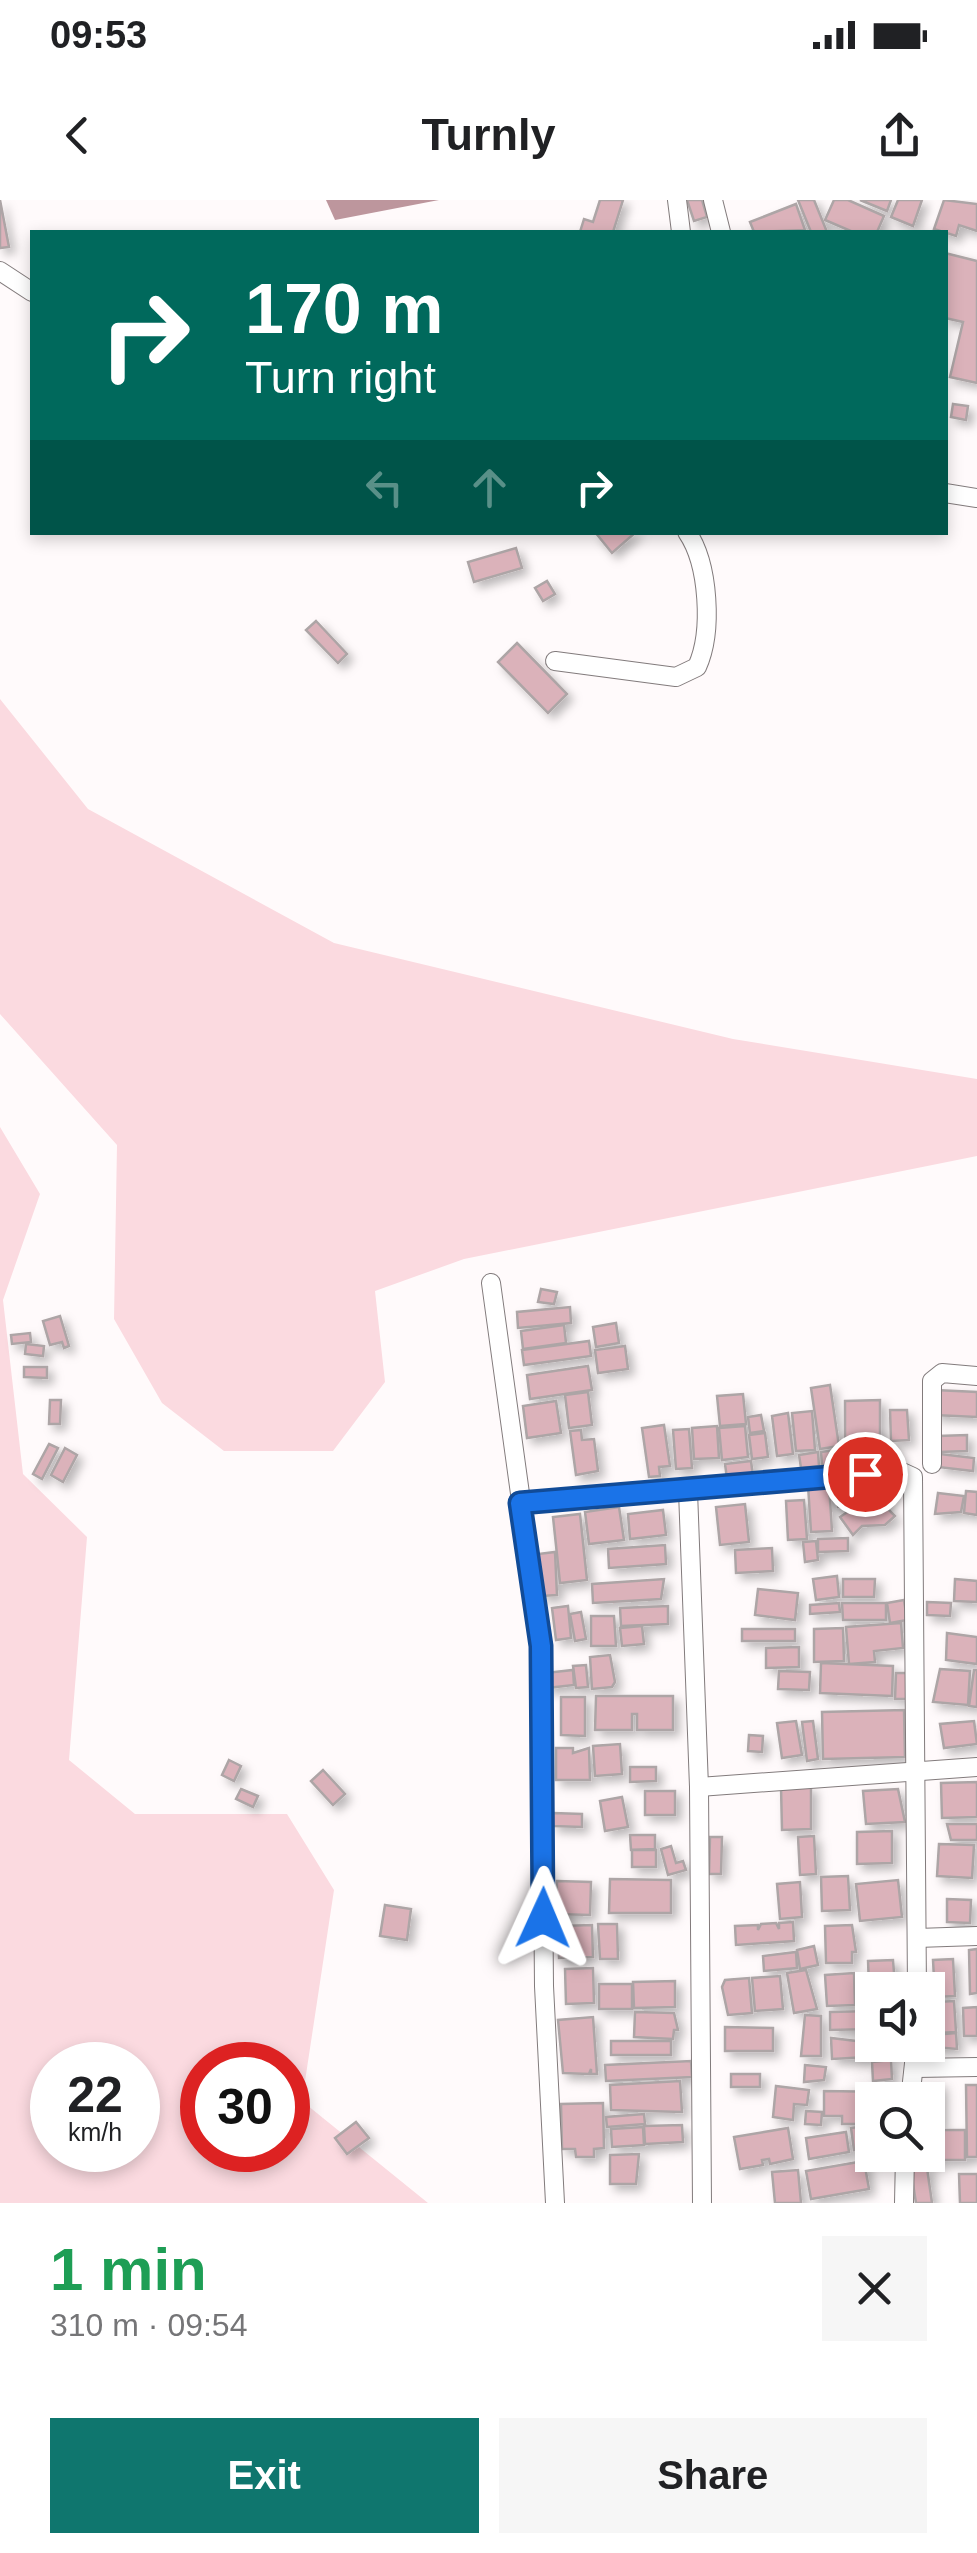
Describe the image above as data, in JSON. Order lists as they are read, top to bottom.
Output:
{
  "page": {
    "status": "09:53",
    "header": "Turnly",
    "turn": ["170 m", "Turn right"],
    "speed": "22 km/h",
    "limit": "30",
    "heading": ["1 min", "310 m · 09:54"],
    "buttons": ["Exit", "Share"]
  }
}
